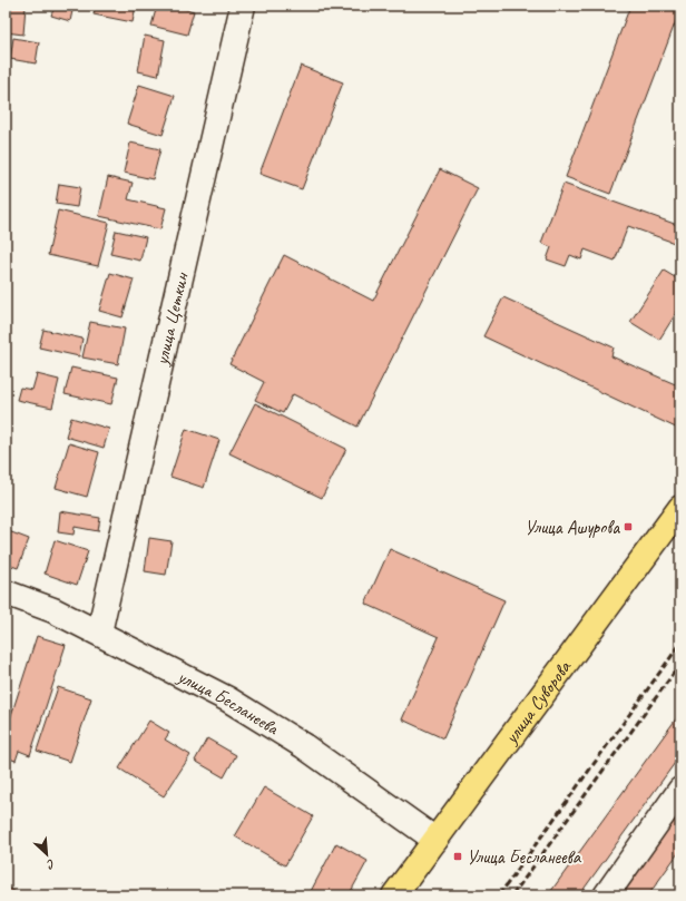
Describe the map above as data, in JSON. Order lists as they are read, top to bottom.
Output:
{
  "streets": {
    "main road": ["улица Суворова"],
    "street": ["улица Цеткин", "улица Бесланеева"]
  },
  "crossings": [
    ["улица Цеткин", "улица Бесланеева"],
    ["улица Бесланеева", "улица Суворова"]
  ],
  "places": {
    "transit": ["Улица Ашурова", "Улица Бесланеева"]
  },
  "north": "bottom right"
}
